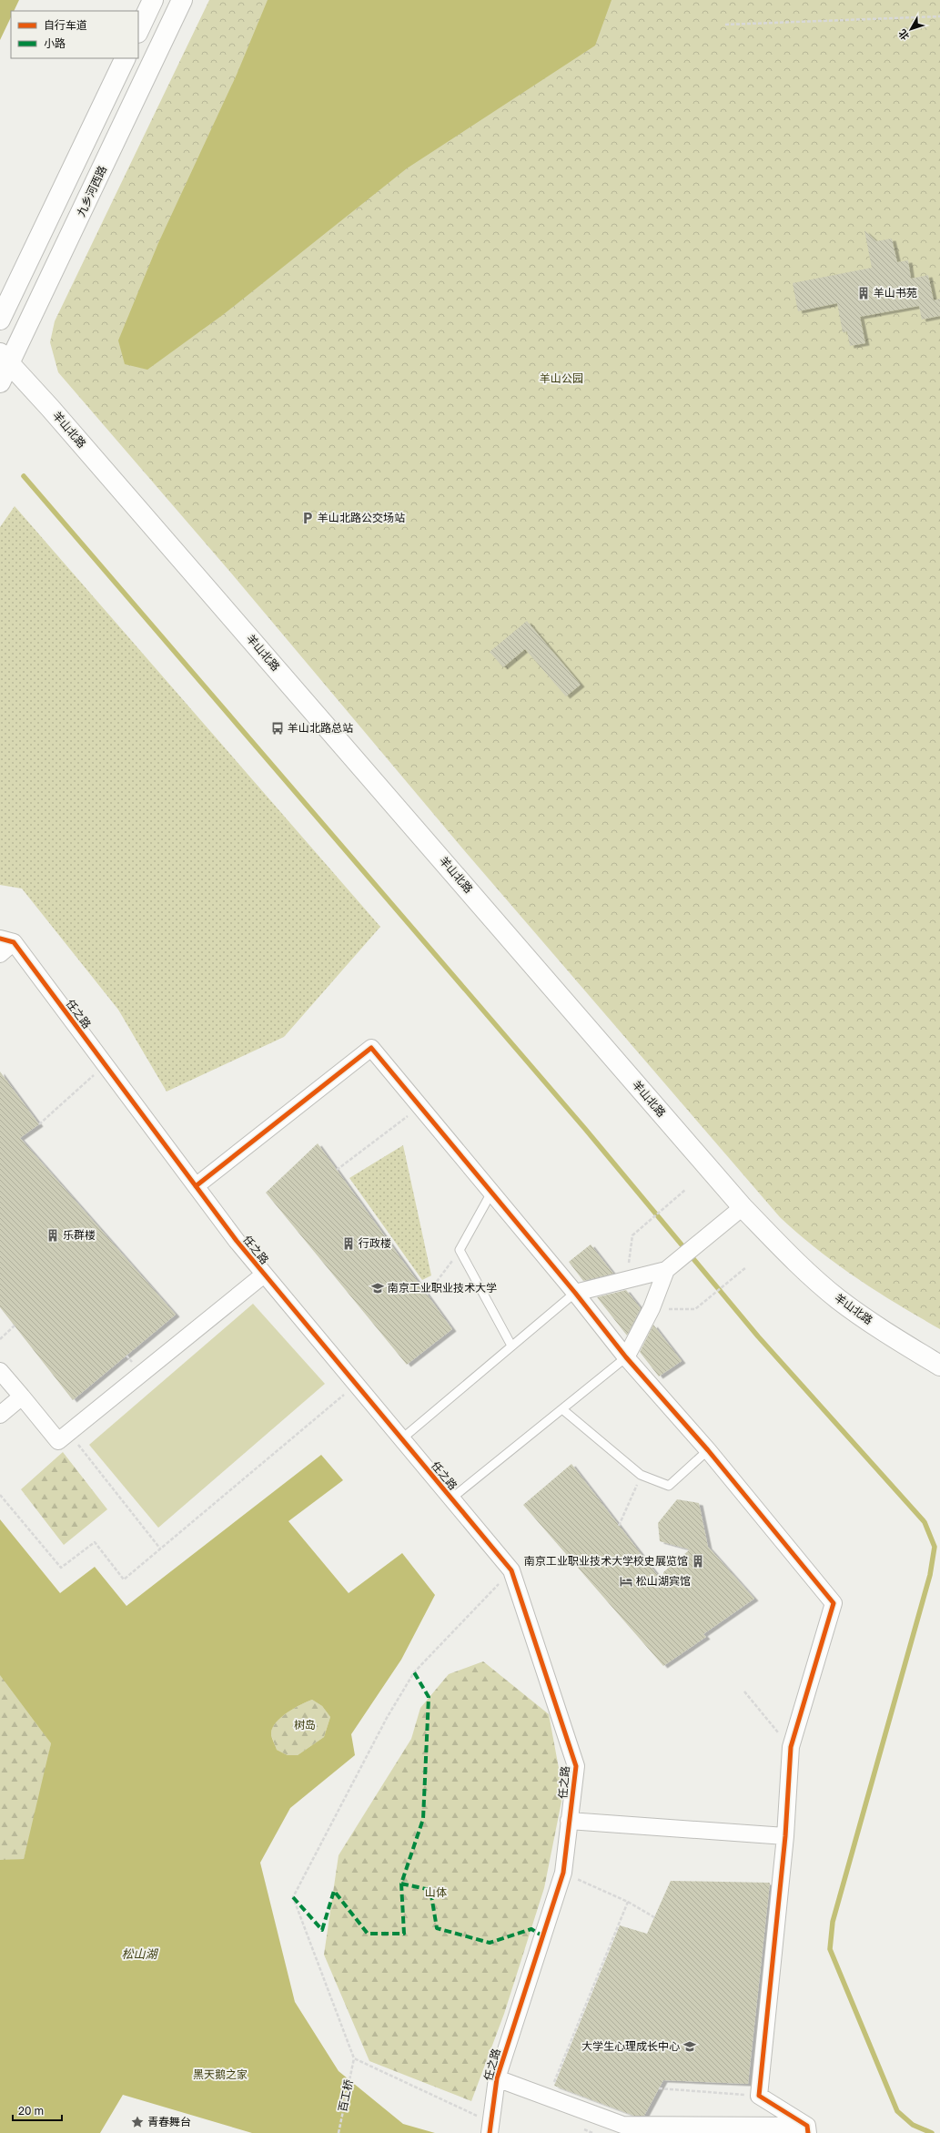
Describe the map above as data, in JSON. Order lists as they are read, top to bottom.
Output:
{
  "streets": {
    "street": ["九乡河西路", "羊山北路", "任之路"],
    "path": ["百工桥"]
  },
  "crossings": [
    ["九乡河西路", "羊山北路"]
  ],
  "water": ["松山湖"],
  "parks": [
    "羊山公园",
    "树岛",
    "山体",
    "黑天鹅之家"
  ],
  "places": {
    "building": [
      "羊山书苑",
      "乐群楼",
      "行政楼",
      "南京工业职业技术大学校史展览馆"
    ],
    "parking": ["羊山北路公交场站"],
    "bus stop": ["羊山北路总站"],
    "school or university": ["南京工业职业技术大学", "大学生心理成长中心"],
    "hotel": ["松山湖宾馆"],
    "place": ["青春舞台"]
  },
  "legend": ["自行车道", "小路"],
  "scale_bar": "20 m",
  "north": "bottom left"
}
